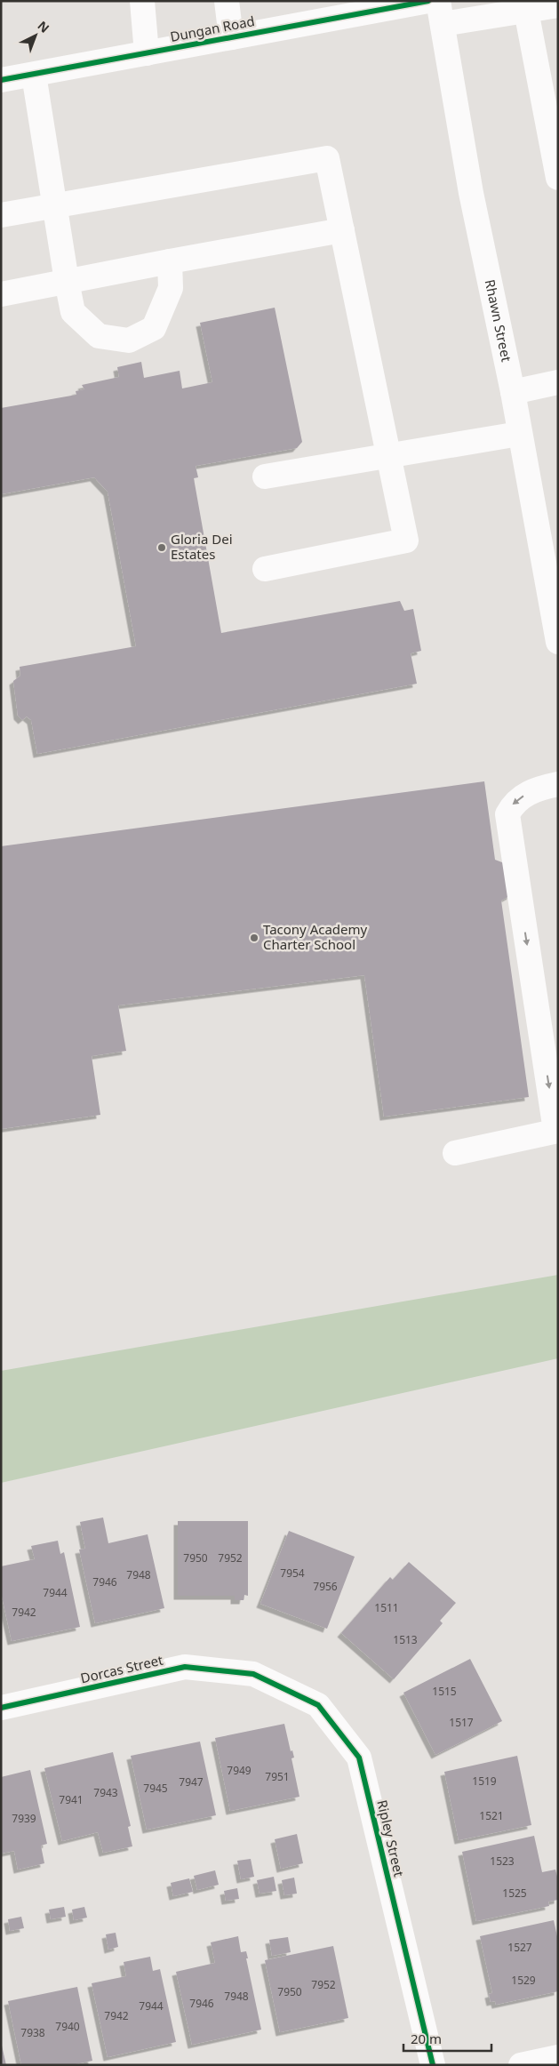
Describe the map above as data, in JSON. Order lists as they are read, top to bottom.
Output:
{
  "streets": {
    "street": [
      "Dungan Road",
      "Rhawn Street",
      "Dorcas Street",
      "Ripley Street"
    ]
  },
  "crossings": [
    ["Dorcas Street", "Ripley Street"]
  ],
  "places": ["Gloria Dei Estates", "Tacony Academy Charter School"],
  "house_numbers": [
    "7950",
    "7952",
    "7954",
    "7948",
    "7946",
    "7956",
    "7944",
    "1511",
    "7942",
    "1513",
    "1515",
    "1517",
    "7949",
    "7951",
    "1519",
    "7947",
    "7945",
    "7943",
    "7941",
    "1521",
    "7939",
    "1523",
    "1525",
    "1527",
    "1529",
    "7952",
    "7950",
    "7948",
    "7946",
    "7944",
    "7942",
    "7940",
    "7938"
  ],
  "scale_bar": "20 m",
  "north": "top right"
}
